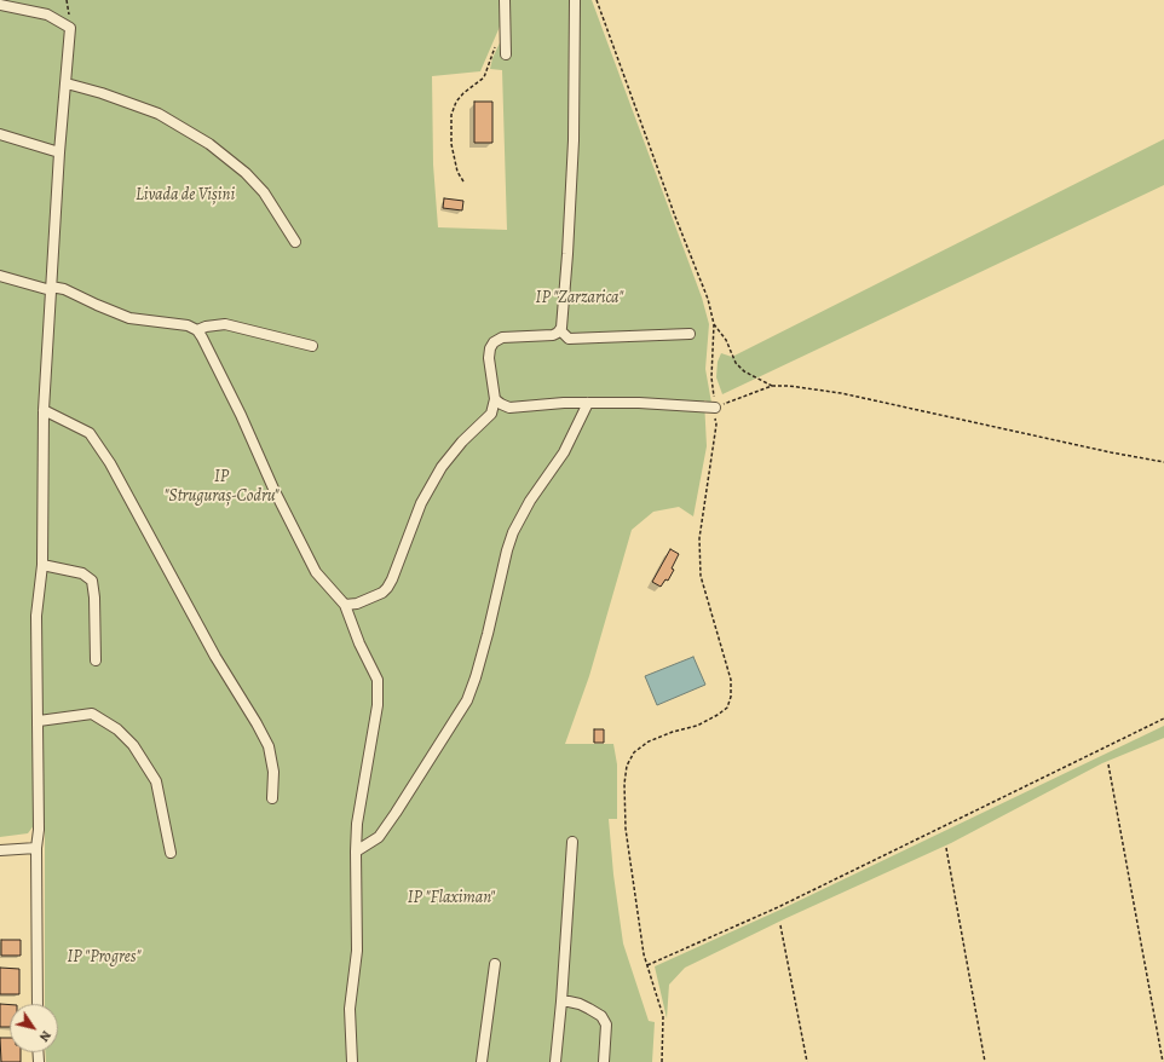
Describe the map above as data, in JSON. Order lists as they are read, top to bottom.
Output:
{
  "parks": [
    "Livada de Vișini",
    "IP \"Zarzarica\"",
    "IP \"Struguraș-Codru\"",
    "IP \"Flaximan\"",
    "IP \"Progres\""
  ],
  "north": "bottom right"
}
